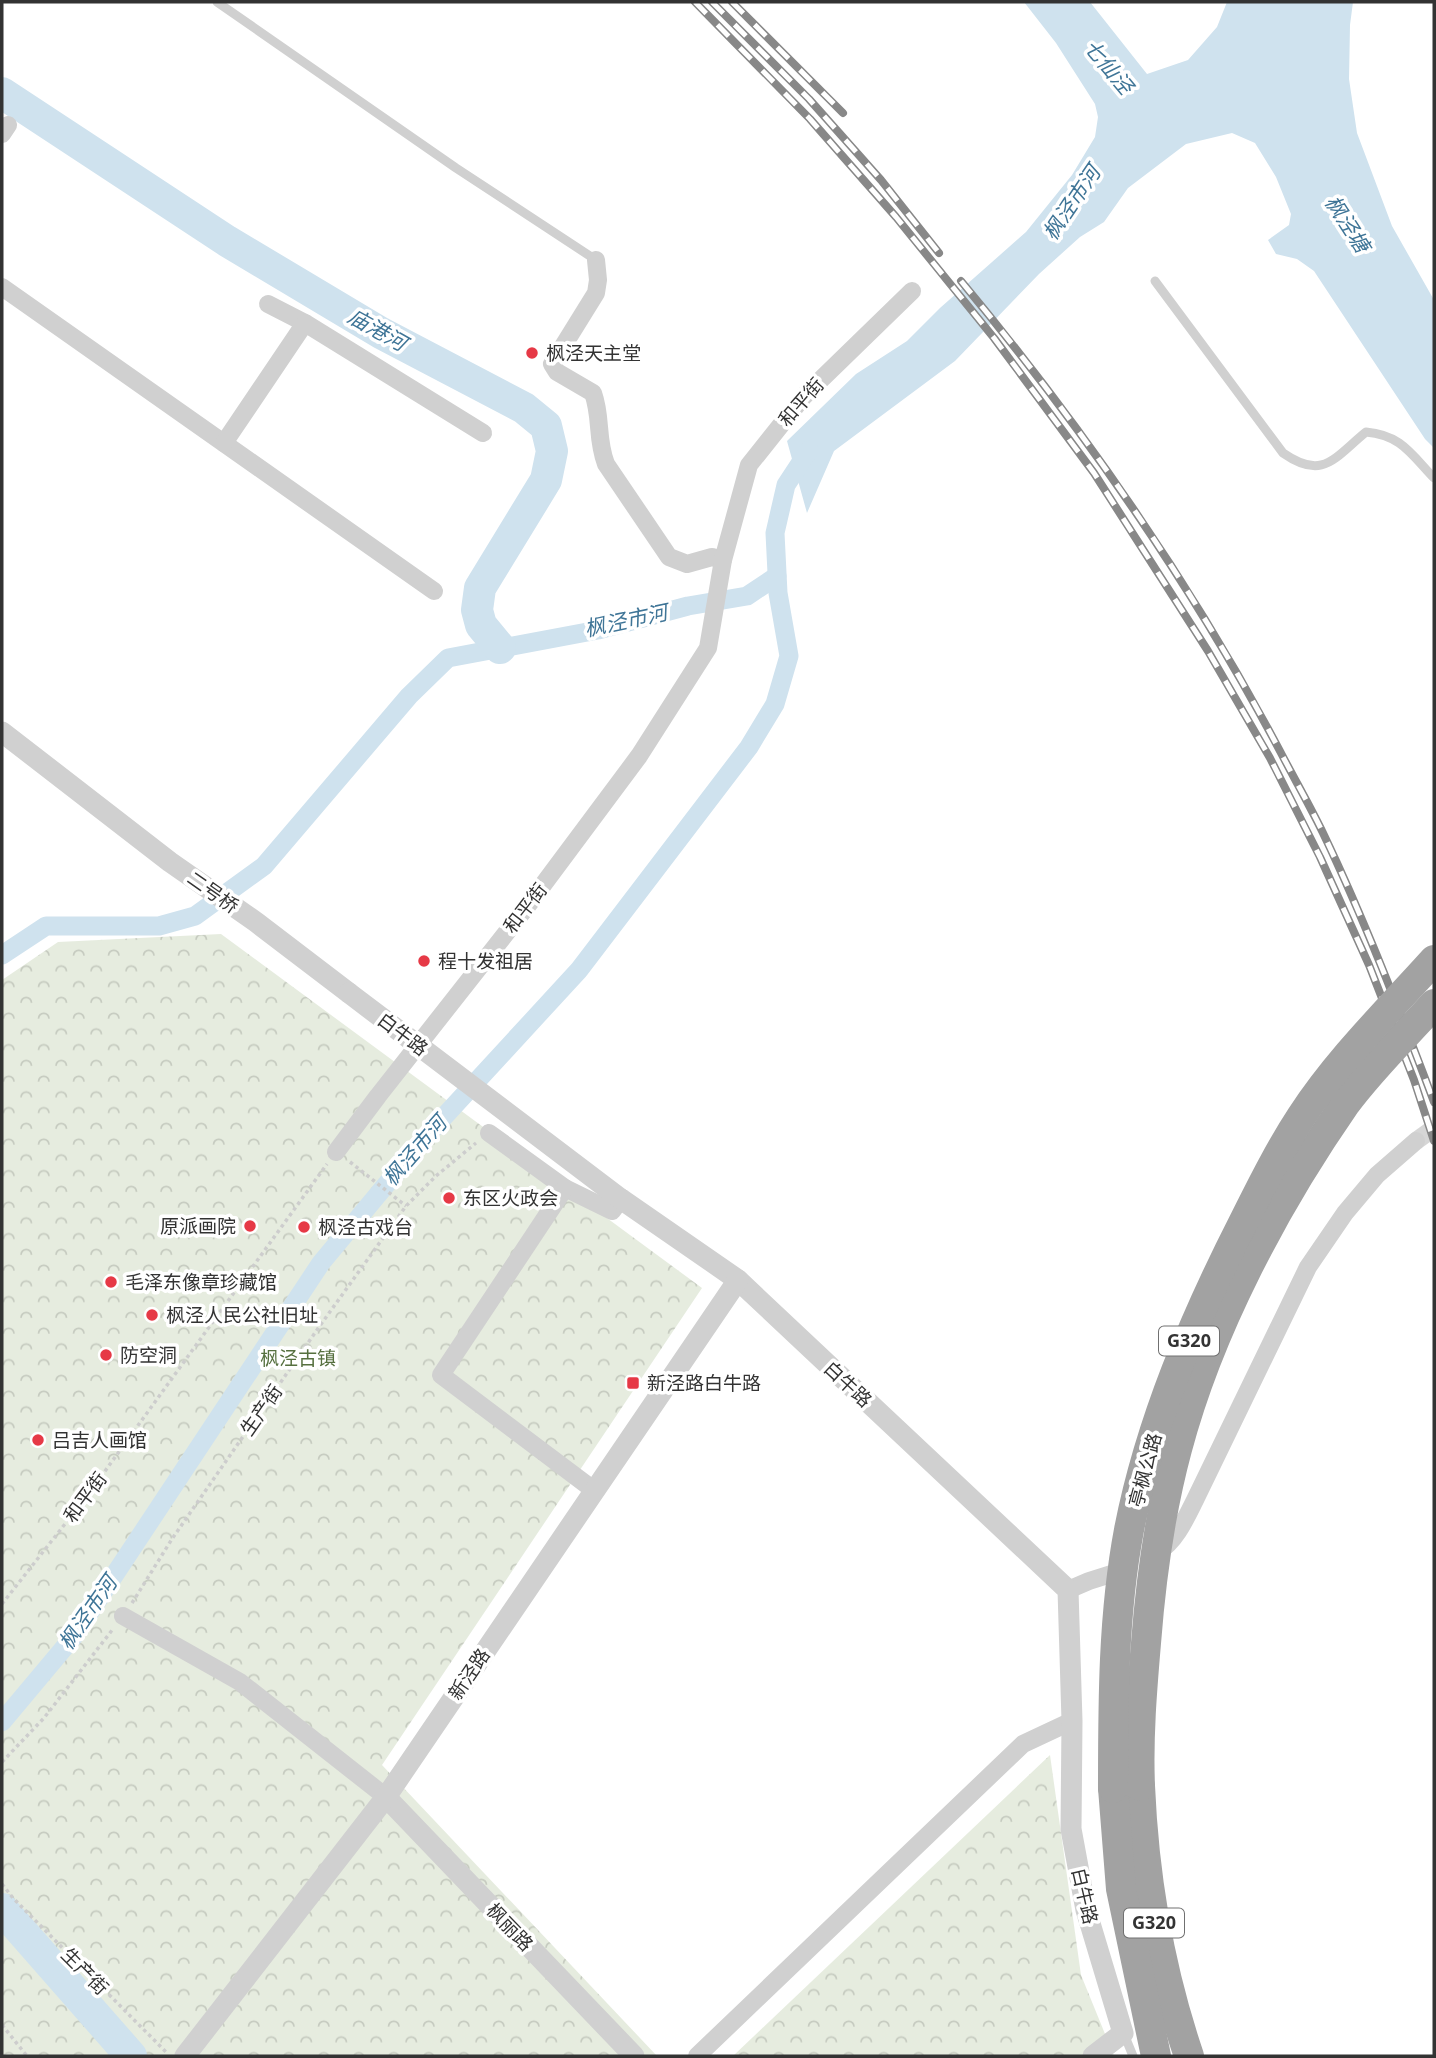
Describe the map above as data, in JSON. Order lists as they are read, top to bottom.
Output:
{
  "streets": {
    "highway": ["G320", "亭枫公路"],
    "street": [
      "和平街",
      "二号桥",
      "白牛路",
      "新泾路",
      "枫丽路"
    ],
    "path": ["生产街"]
  },
  "crossings": [
    ["二号桥", "白牛路"],
    ["白牛路", "新泾路"],
    ["新泾路", "枫丽路"]
  ],
  "water": [
    "七仙泾",
    "枫泾市河",
    "枫泾塘",
    "庙港河"
  ],
  "parks": ["枫泾古镇"],
  "places": {
    "other": [
      "枫泾天主堂",
      "程十发祖居",
      "东区火政会",
      "原派画院",
      "枫泾古戏台",
      "毛泽东像章珍藏馆",
      "枫泾人民公社旧址",
      "防空洞",
      "吕吉人画馆"
    ],
    "transit": ["新泾路白牛路"]
  }
}
